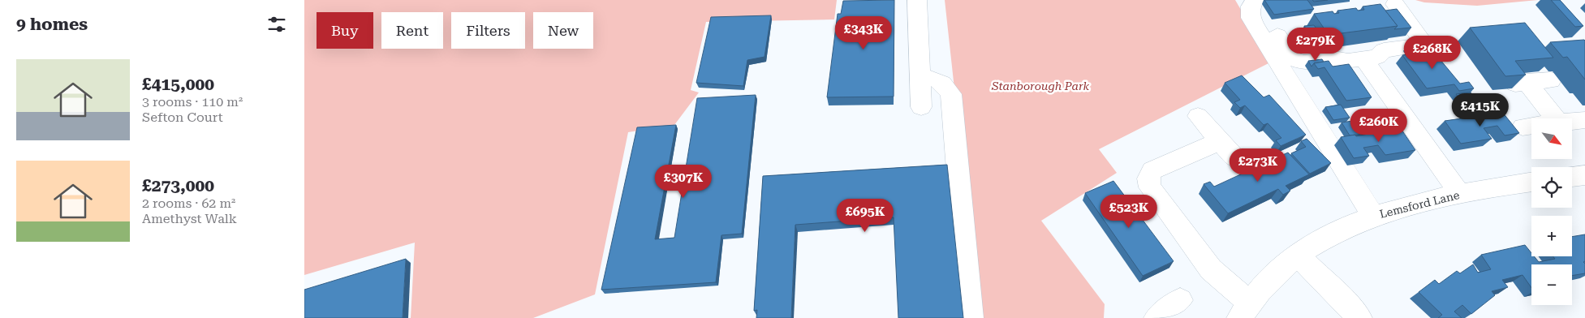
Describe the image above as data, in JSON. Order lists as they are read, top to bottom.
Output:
{
  "streets": {
    "street": ["Lemsford Lane"]
  },
  "parks": ["Stanborough Park"],
  "north": "bottom right",
  "page": {
    "heading": "9 homes",
    "chip": [
      "Buy",
      "Rent",
      "Filters",
      "New"
    ],
    "price": [
      "£343K",
      "£279K",
      "£268K",
      "£415K",
      "£260K",
      "£273K",
      "£307K",
      "£523K",
      "£695K"
    ],
    "list": [
      {
        "name": "£415,000",
        "note": "3 rooms · 110 m² · Sefton Court"
      },
      {
        "name": "£273,000",
        "note": "2 rooms · 62 m² · Amethyst Walk"
      }
    ],
    "map_buttons": ["+", "−"]
  }
}
